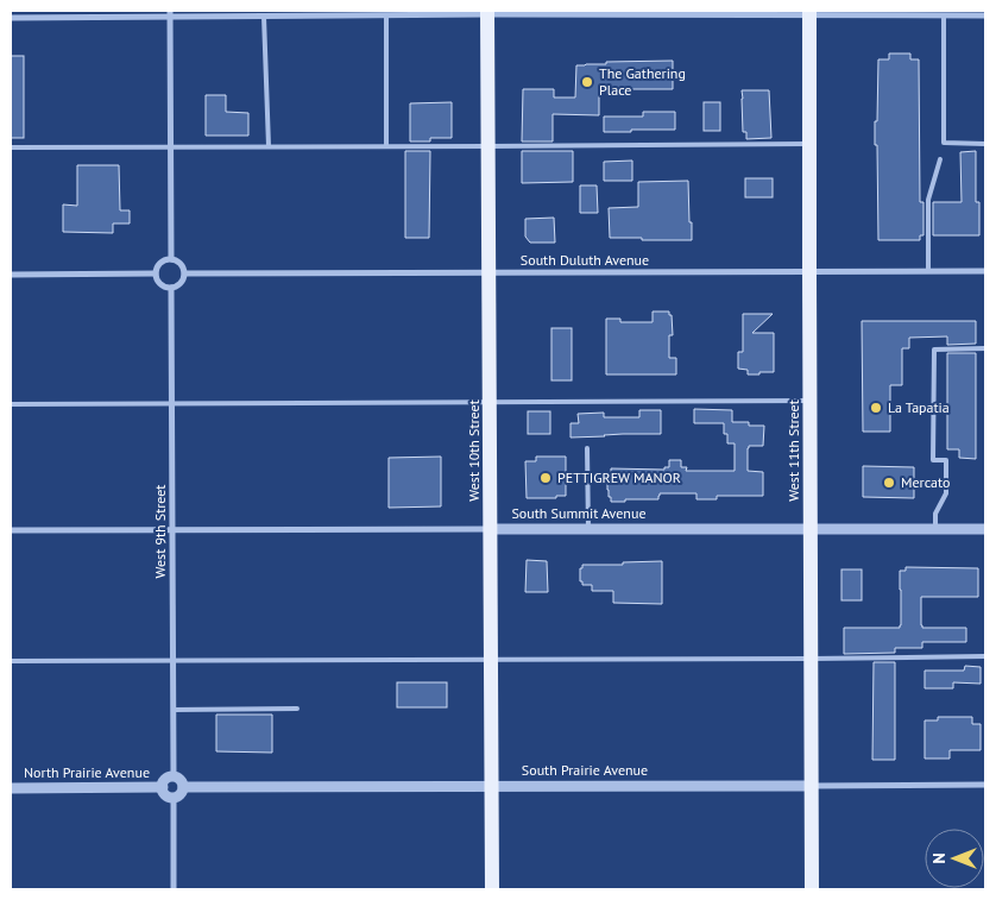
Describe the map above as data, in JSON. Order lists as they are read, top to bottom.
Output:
{
  "streets": {
    "main road": ["West 10th Street", "West 11th Street"],
    "street": [
      "South Duluth Avenue",
      "South Summit Avenue",
      "West 9th Street",
      "South Prairie Avenue",
      "North Prairie Avenue"
    ]
  },
  "crossings": [
    ["South Duluth Avenue", "West 10th Street"],
    ["South Duluth Avenue", "West 11th Street"],
    ["South Duluth Avenue", "West 9th Street"],
    ["West 10th Street", "South Summit Avenue"],
    ["West 10th Street", "South Prairie Avenue"],
    ["West 11th Street", "South Summit Avenue"],
    ["West 11th Street", "South Prairie Avenue"],
    ["South Summit Avenue", "West 9th Street"],
    ["West 9th Street", "South Prairie Avenue"],
    ["West 9th Street", "North Prairie Avenue"],
    ["South Prairie Avenue", "North Prairie Avenue"]
  ],
  "places": [
    "The Gathering Place",
    "La Tapatia",
    "PETTIGREW MANOR",
    "Mercato"
  ],
  "north": "left"
}
